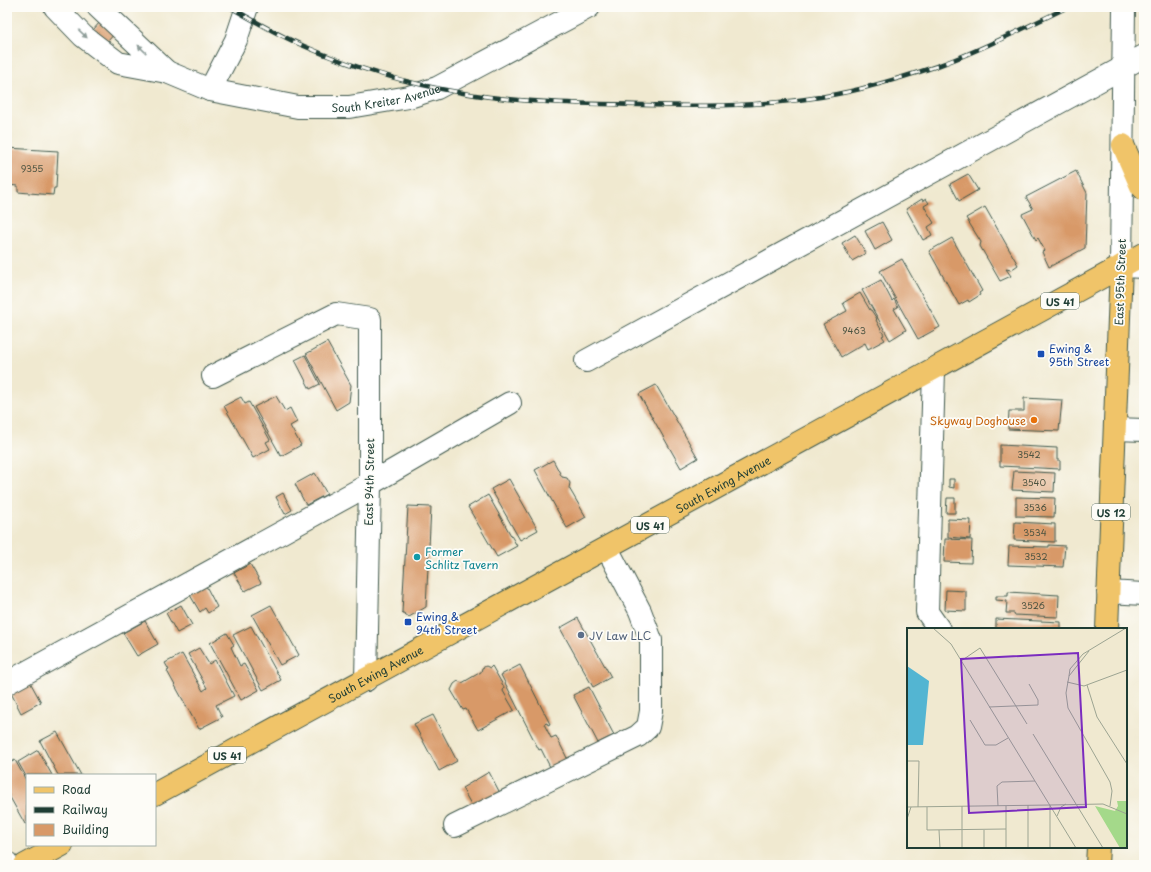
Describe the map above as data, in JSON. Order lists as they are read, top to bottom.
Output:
{
  "streets": {
    "main road": [
      "East 95th Street",
      "US 41",
      "South Ewing Avenue",
      "US 12"
    ],
    "street": ["South Kreiter Avenue", "East 94th Street"]
  },
  "crossings": [
    ["East 95th Street", "South Ewing Avenue"],
    ["East 94th Street", "South Ewing Avenue"]
  ],
  "places": {
    "transit": ["Ewing & 95th Street", "Ewing & 94th Street"],
    "other": ["Skyway Doghouse", "Former Schlitz Tavern", "JV Law LLC"]
  },
  "house_numbers": [
    "9355",
    "9463",
    "3542",
    "3540",
    "3536",
    "3534",
    "3532",
    "3526"
  ],
  "legend": ["Road", "Railway", "Building"]
}
